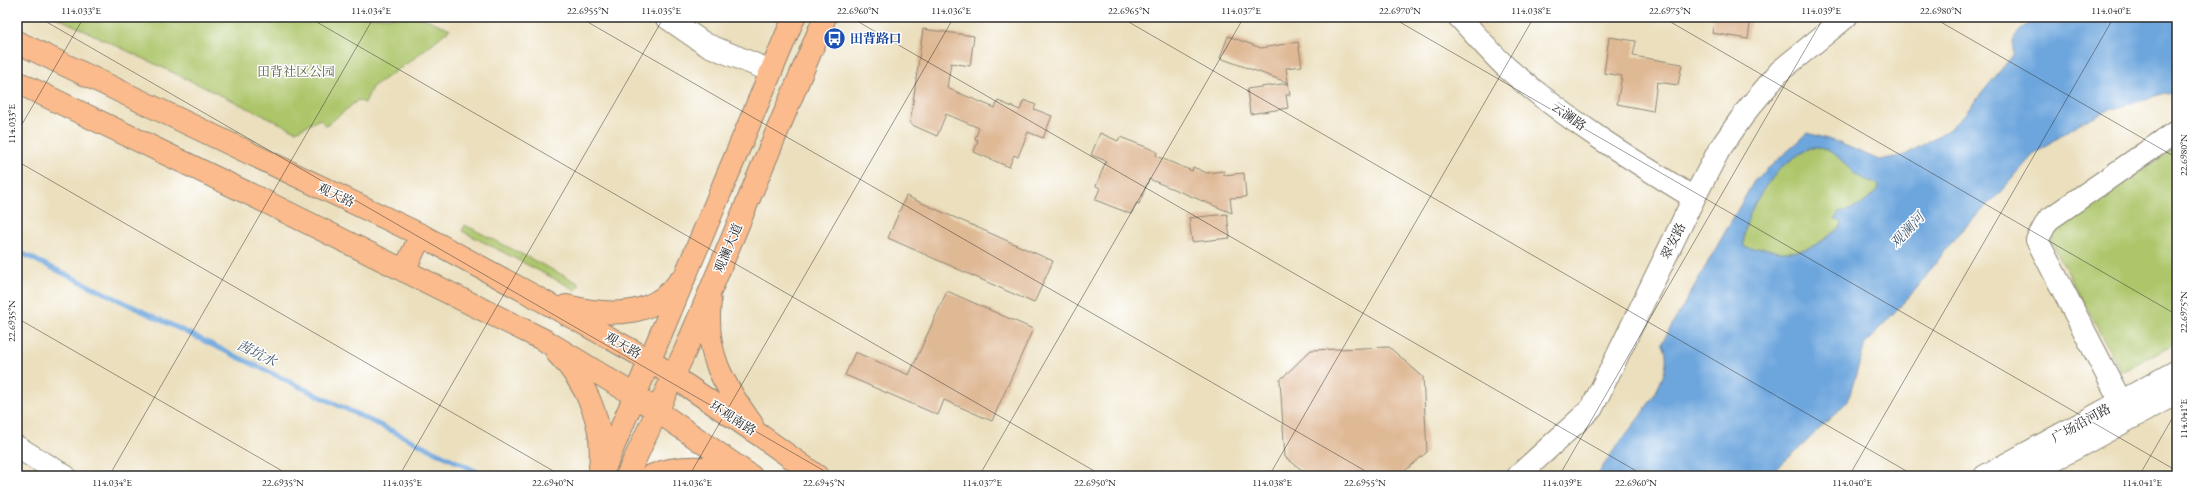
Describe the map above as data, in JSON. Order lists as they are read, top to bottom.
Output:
{
  "streets": {
    "main road": ["观天路", "观澜大道", "环观南路"],
    "street": ["云澜路", "翠安路", "广场沿河路"]
  },
  "crossings": [
    ["云澜路", "翠安路"],
    ["观天路", "环观南路"],
    ["观澜大道", "环观南路"]
  ],
  "water": ["观澜河", "茜坑水"],
  "parks": ["田背社区公园"],
  "places": {
    "bus stop": ["田背路口"]
  },
  "coordinates": [
    "114.033°E",
    "114.034°E",
    "22.6955°N",
    "114.035°E",
    "22.6960°N",
    "114.036°E",
    "22.6965°N",
    "114.037°E",
    "22.6970°N",
    "114.038°E",
    "22.6975°N",
    "114.039°E",
    "22.6980°N",
    "114.040°E",
    "22.6935°N",
    "114.041°E",
    "22.6940°N",
    "22.6945°N",
    "22.6950°N"
  ]
}
